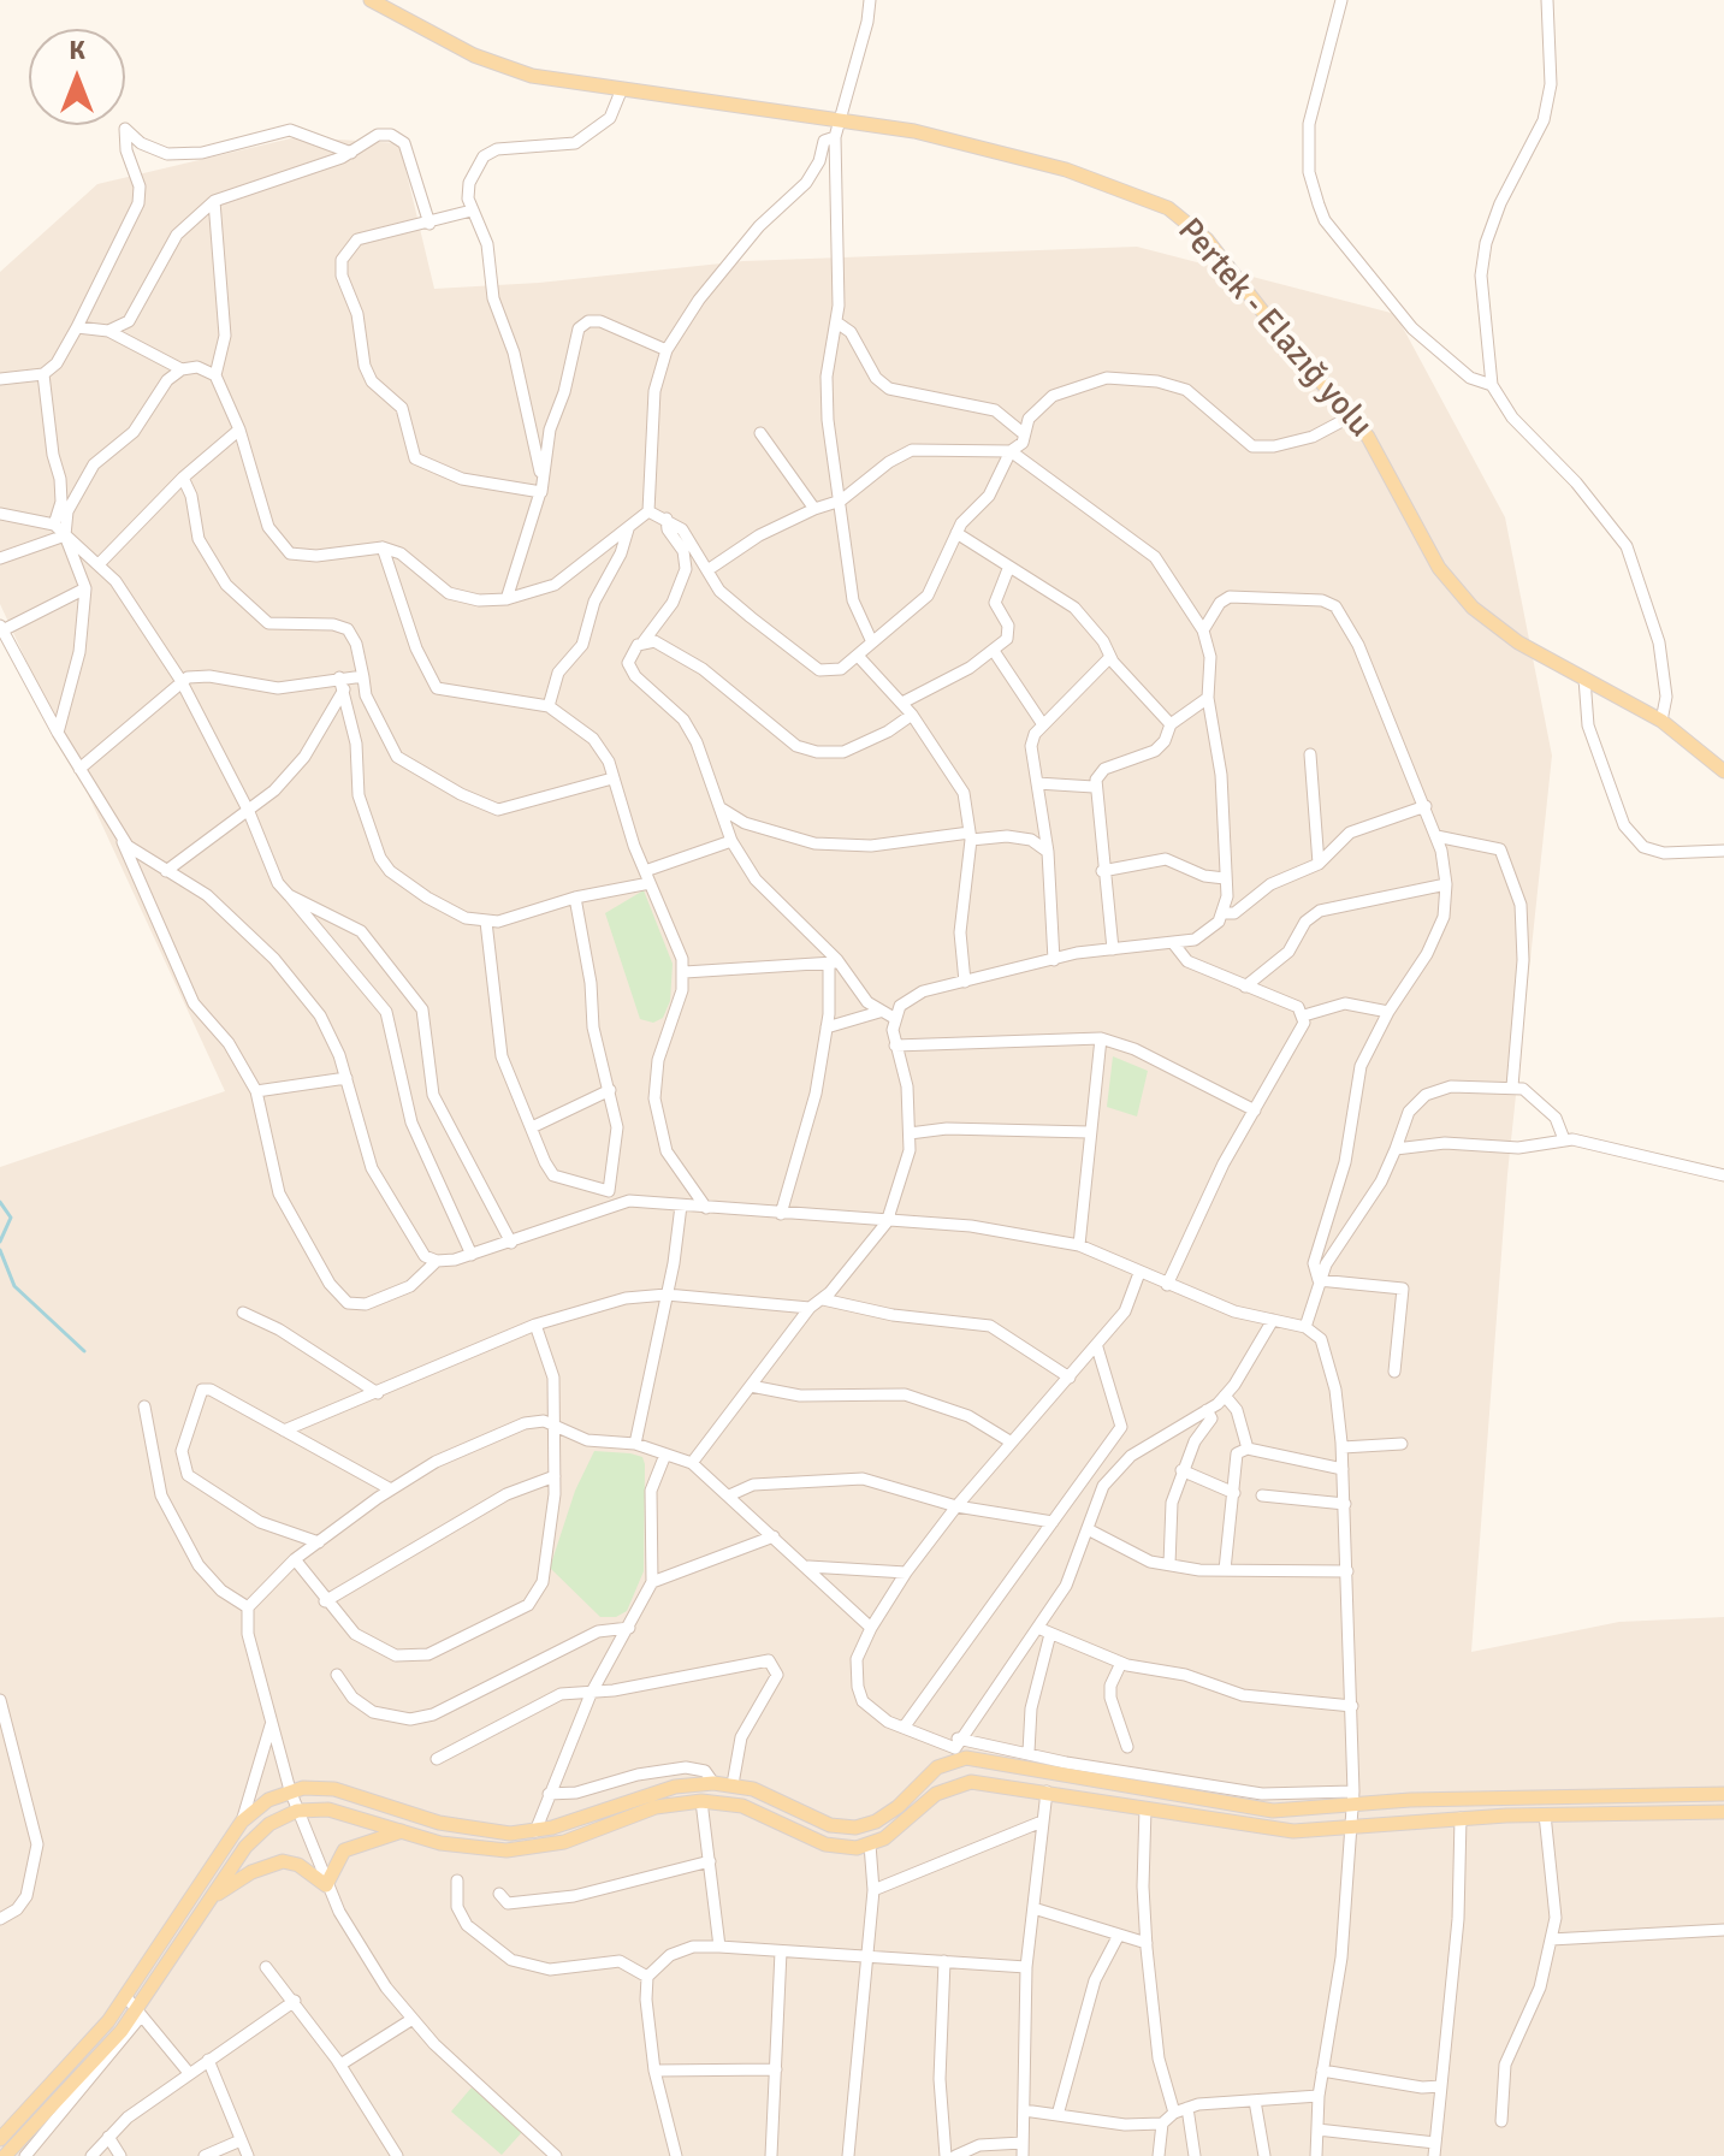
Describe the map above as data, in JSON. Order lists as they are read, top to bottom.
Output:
{
  "streets": {
    "main road": ["Pertek - Elazığ yolu"]
  },
  "north": "top"
}
